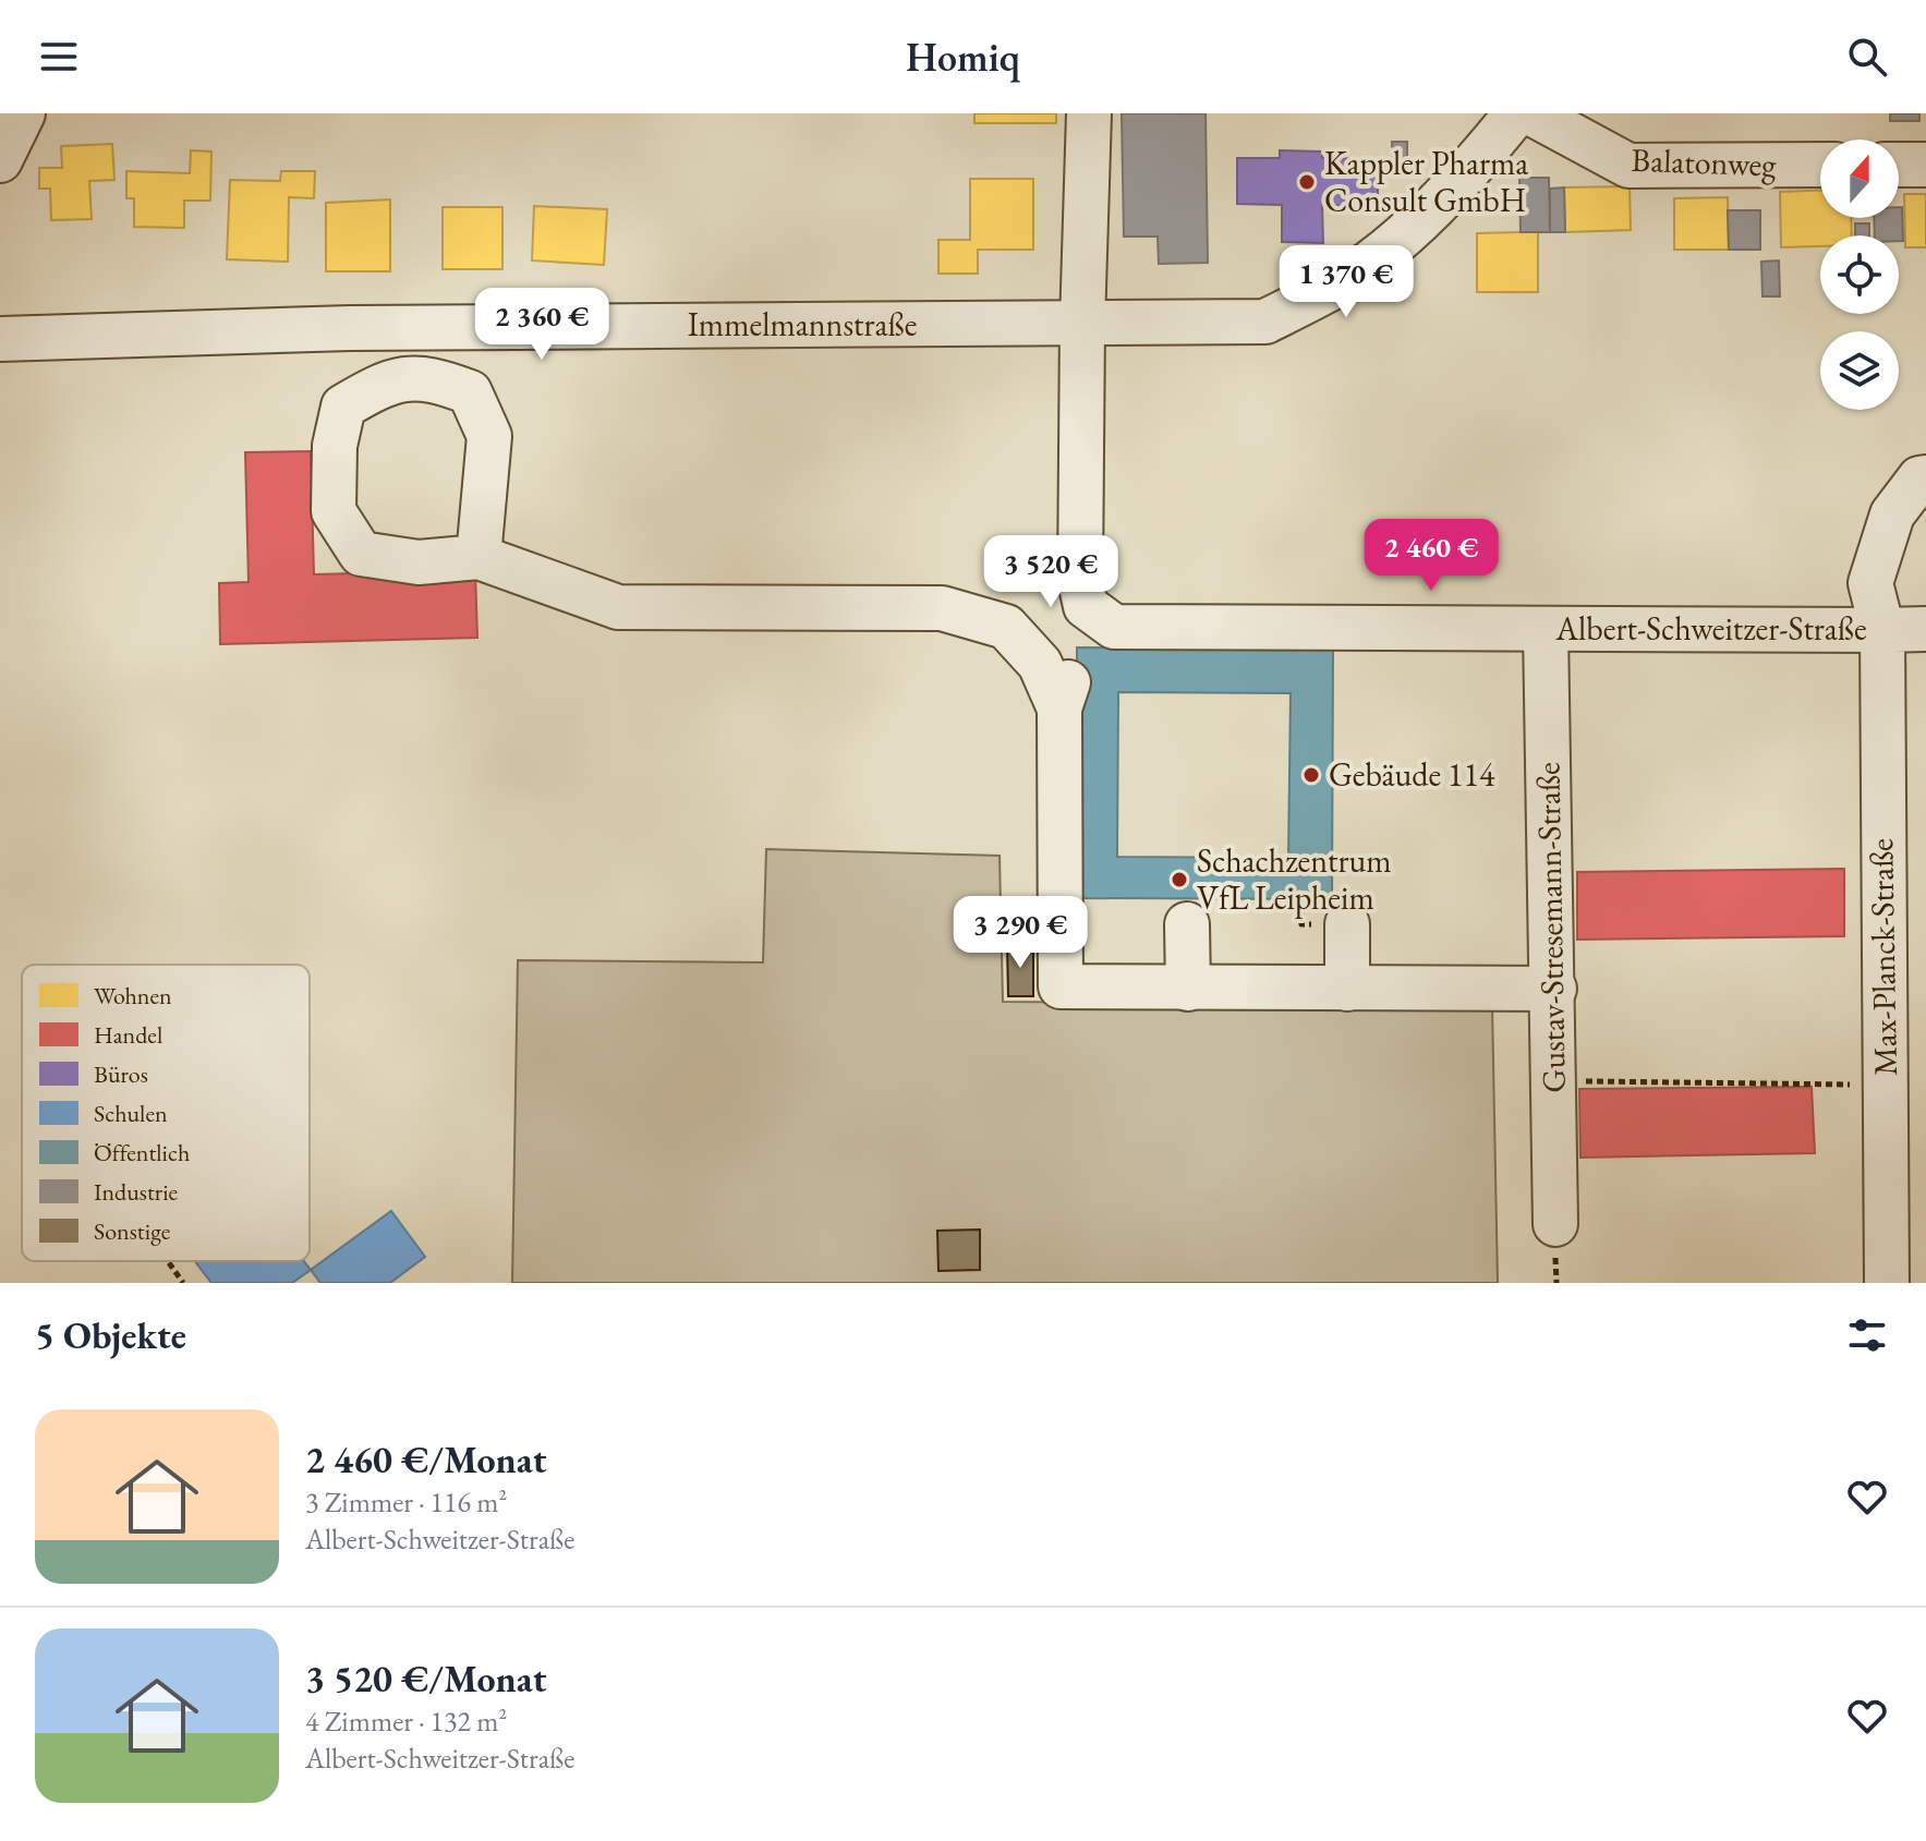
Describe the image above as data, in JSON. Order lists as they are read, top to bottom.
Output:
{
  "streets": {
    "street": [
      "Balatonweg",
      "Immelmannstraße",
      "Albert-Schweitzer-Straße",
      "Gustav-Stresemann-Straße",
      "Max-Planck-Straße"
    ]
  },
  "crossings": [
    ["Immelmannstraße", "Albert-Schweitzer-Straße"],
    ["Albert-Schweitzer-Straße", "Gustav-Stresemann-Straße"],
    ["Albert-Schweitzer-Straße", "Max-Planck-Straße"]
  ],
  "places": ["Kappler Pharma Consult GmbH", "Gebäude 114", "Schachzentrum VfL Leipheim"],
  "legend": [
    "Wohnen",
    "Handel",
    "Büros",
    "Schulen",
    "Öffentlich",
    "Industrie",
    "Sonstige"
  ],
  "north": "top",
  "page": {
    "header": "Homiq",
    "price": [
      "1 370 €",
      "2 360 €",
      "2 460 €",
      "3 520 €",
      "3 290 €"
    ],
    "heading": "5 Objekte",
    "list": [
      {
        "name": "2 460 €/Monat",
        "note": "3 Zimmer · 116 m² · Albert-Schweitzer-Straße"
      },
      {
        "name": "3 520 €/Monat",
        "note": "4 Zimmer · 132 m² · Albert-Schweitzer-Straße"
      }
    ]
  }
}
